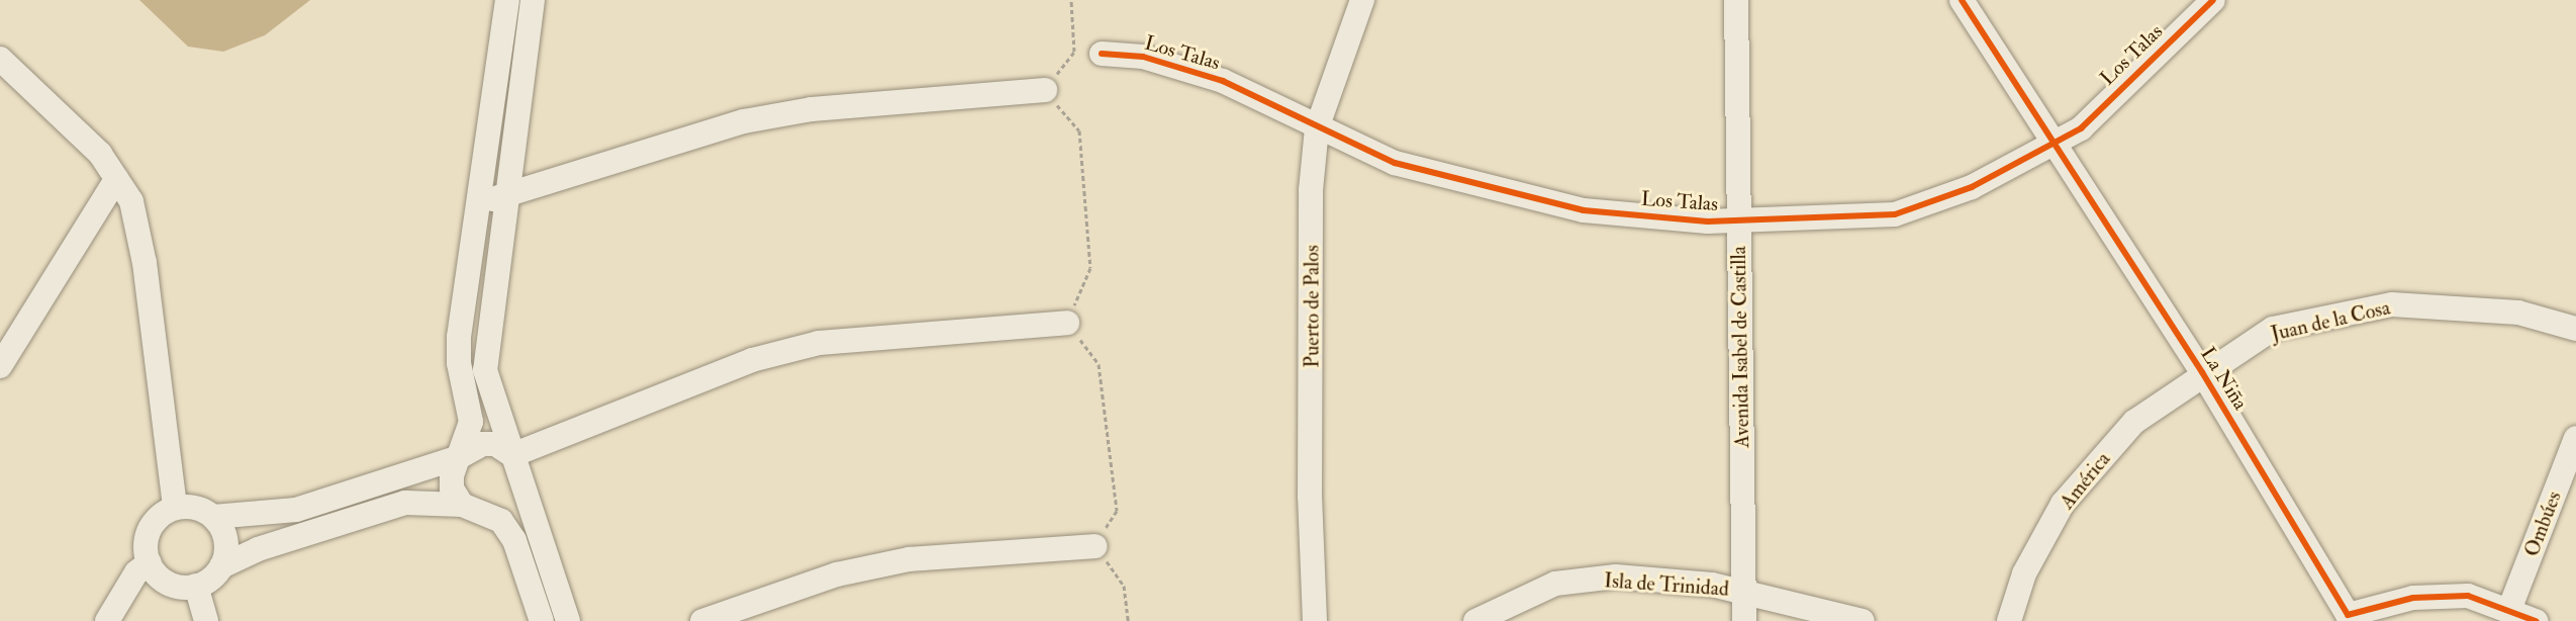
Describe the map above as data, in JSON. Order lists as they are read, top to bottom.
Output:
{
  "streets": {
    "street": [
      "Los Talas",
      "Puerto de Palos",
      "Juan de la Cosa",
      "Avenida Isabel de Castilla",
      "La Niña",
      "América",
      "Ombúes",
      "Isla de Trinidad"
    ]
  },
  "crossings": [
    ["Los Talas", "Puerto de Palos"],
    ["Los Talas", "Avenida Isabel de Castilla"],
    ["Los Talas", "La Niña"],
    ["Juan de la Cosa", "La Niña"],
    ["Juan de la Cosa", "América"],
    ["Avenida Isabel de Castilla", "Isla de Trinidad"],
    ["La Niña", "América"],
    ["La Niña", "Ombúes"]
  ]
}
